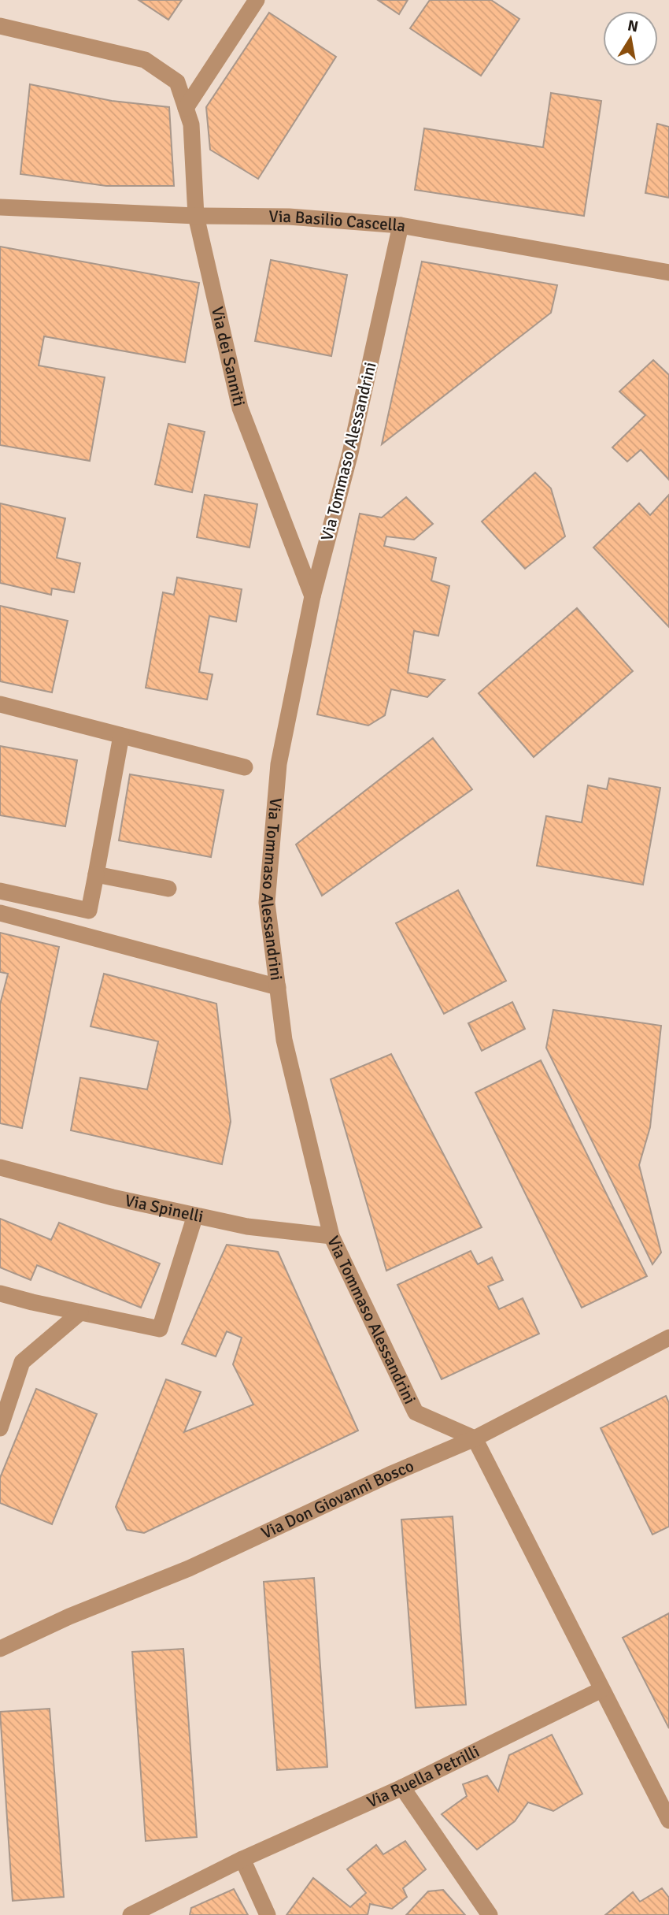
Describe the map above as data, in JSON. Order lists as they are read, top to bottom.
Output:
{
  "streets": {
    "street": [
      "Via Basilio Cascella",
      "Via dei Sanniti",
      "Via Tommaso Alessandrini",
      "Via Spinelli",
      "Via Don Giovanni Bosco",
      "Via Ruella Petrilli"
    ]
  },
  "crossings": [
    ["Via Basilio Cascella", "Via dei Sanniti"],
    ["Via Basilio Cascella", "Via Tommaso Alessandrini"],
    ["Via dei Sanniti", "Via Tommaso Alessandrini"],
    ["Via Tommaso Alessandrini", "Via Spinelli"],
    ["Via Tommaso Alessandrini", "Via Don Giovanni Bosco"]
  ],
  "north": "top"
}
